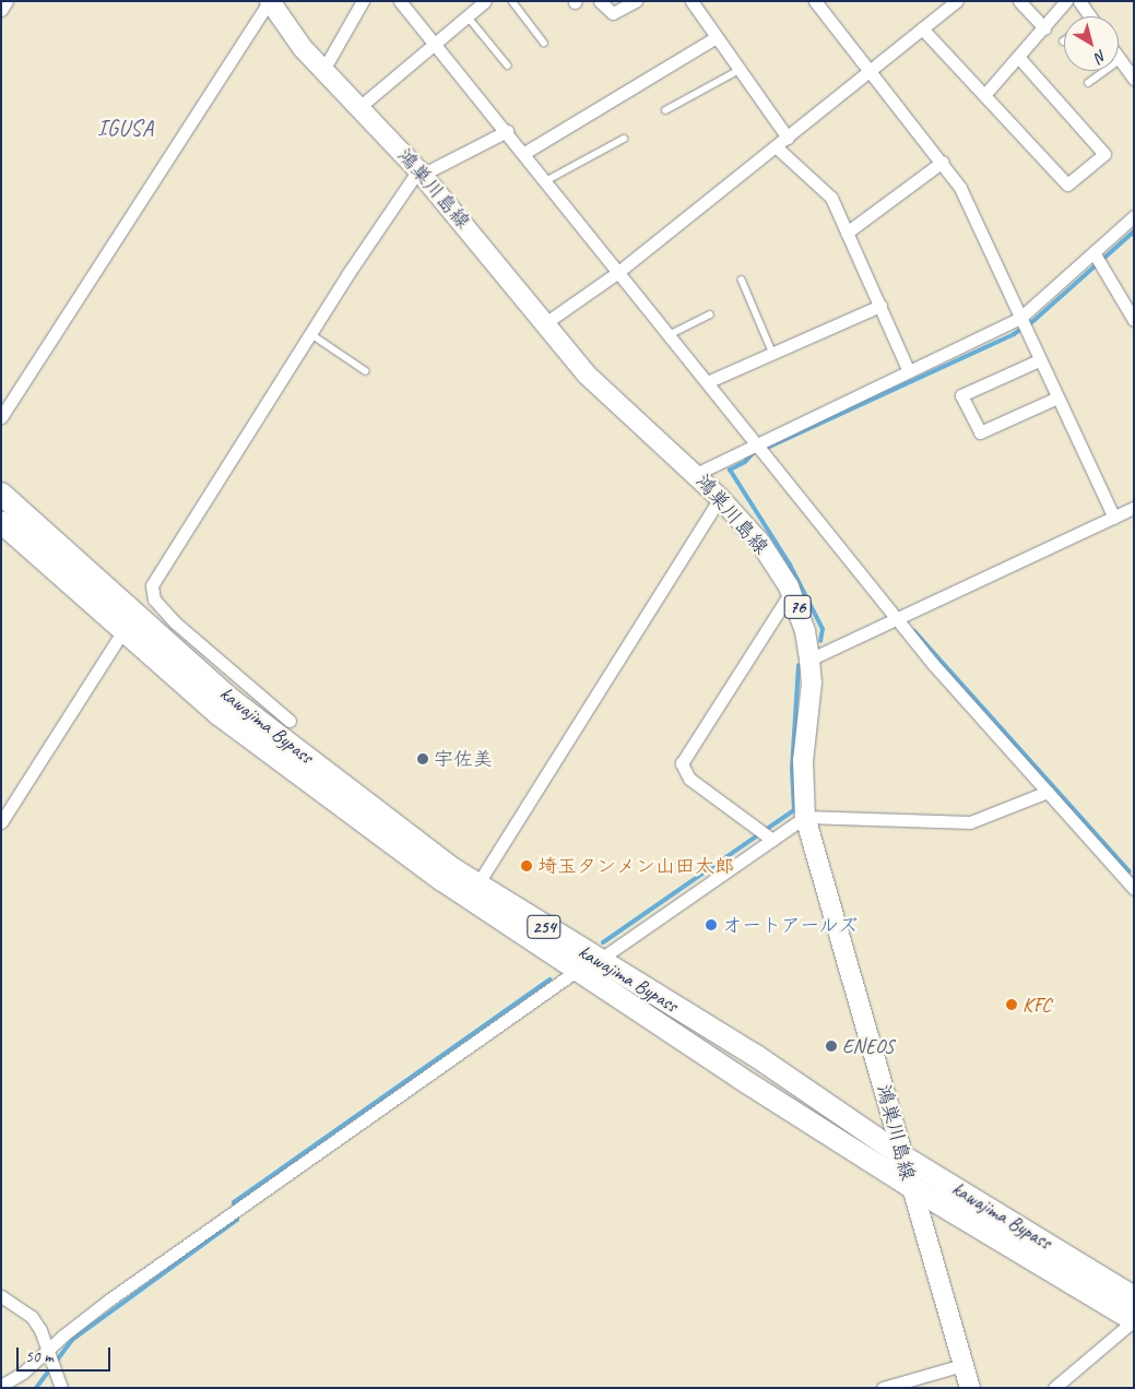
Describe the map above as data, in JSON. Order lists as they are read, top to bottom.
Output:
{
  "streets": {
    "highway": ["kawajima Bypass", "254"],
    "main road": ["鴻巣川島線", "76"]
  },
  "crossings": [
    ["鴻巣川島線", "kawajima Bypass"]
  ],
  "districts": ["IGUSA"],
  "places": [
    "宇佐美",
    "埼玉タンメン山田太郎",
    "オートアールズ",
    "KFC",
    "ENEOS"
  ],
  "scale_bar": "50 m",
  "north": "bottom right"
}
